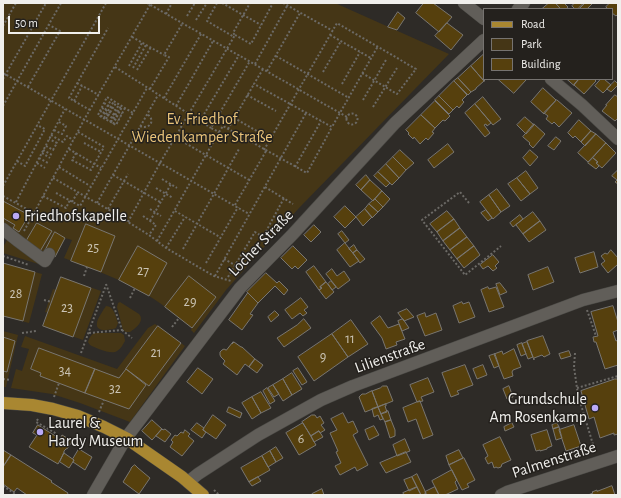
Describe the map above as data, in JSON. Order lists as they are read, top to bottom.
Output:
{
  "streets": {
    "street": ["Locher Straße", "Lilienstraße", "Palmenstraße"]
  },
  "parks": ["Ev. Friedhof Wiedenkamper Straße"],
  "places": ["Friedhofskapelle", "Grundschule Am Rosenkamp", "Laurel & Hardy Museum"],
  "house_numbers": [
    "25",
    "27",
    "28",
    "29",
    "23",
    "11",
    "21",
    "9",
    "34",
    "32",
    "6"
  ],
  "legend": ["Road", "Park", "Building"],
  "scale_bar": "50 m"
}
